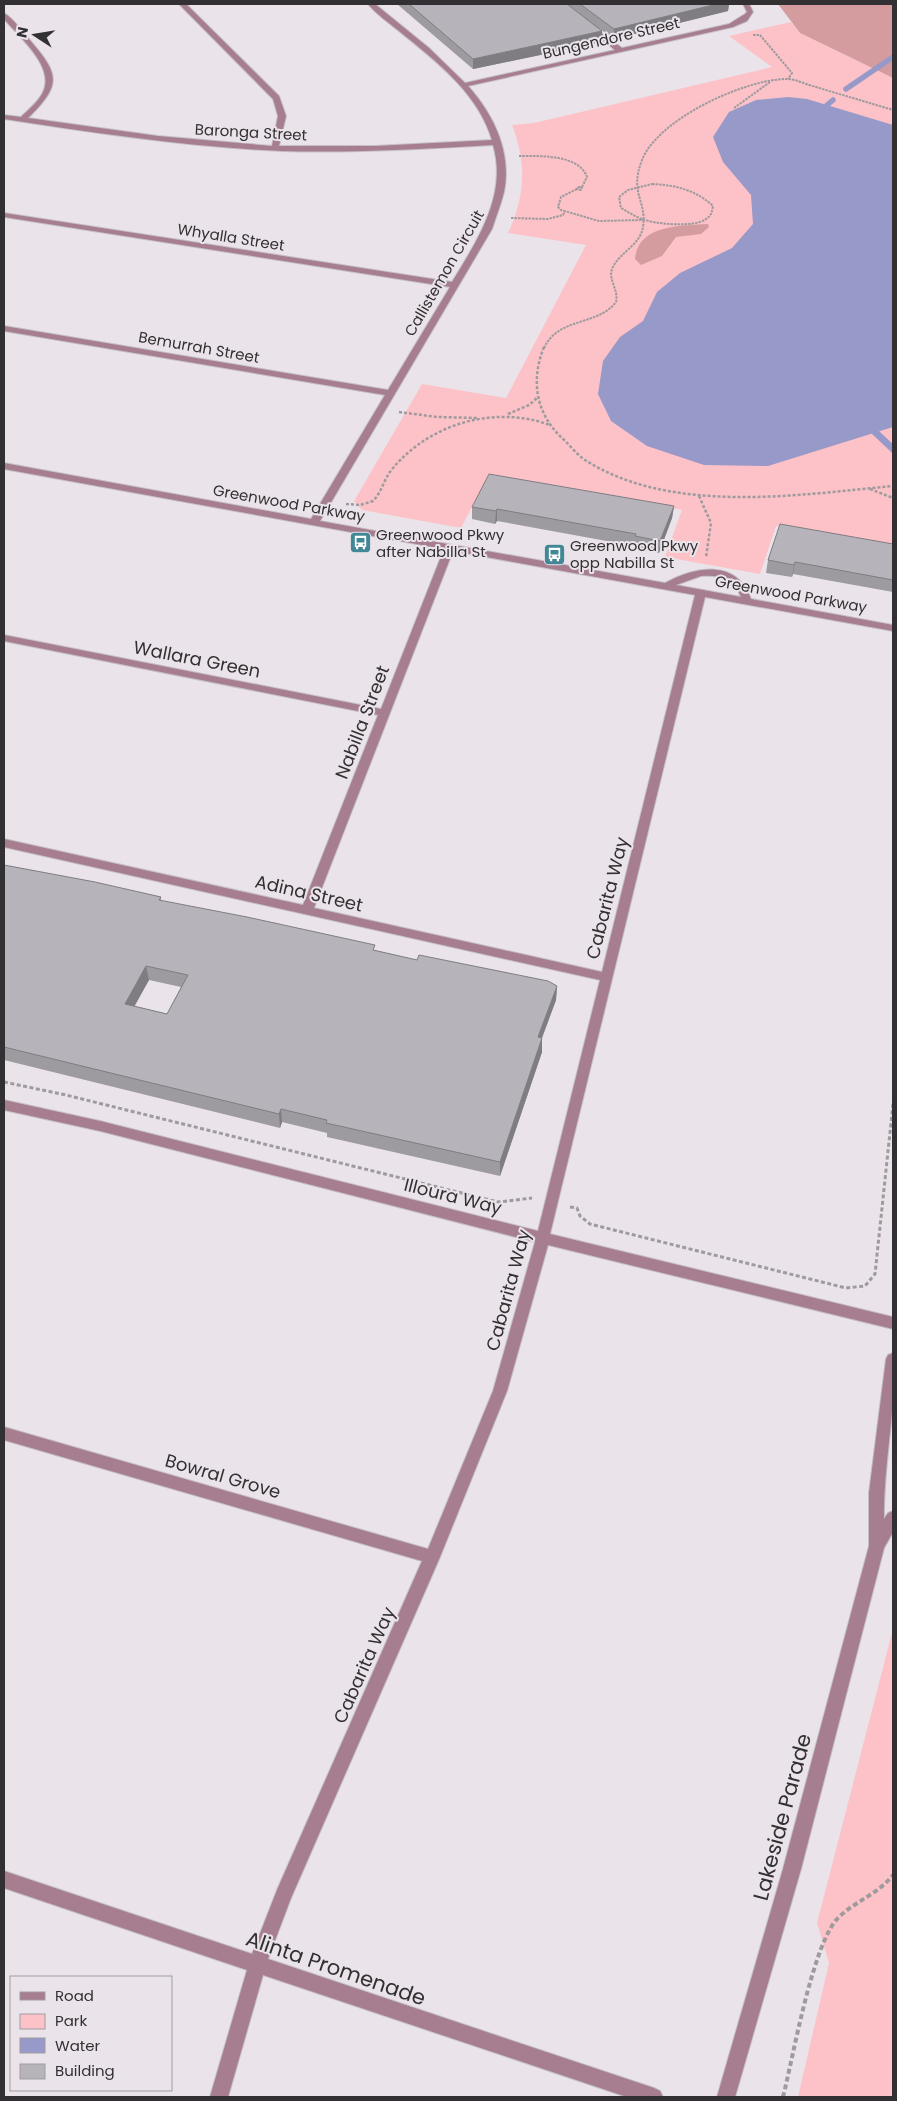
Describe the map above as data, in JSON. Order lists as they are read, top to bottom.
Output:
{
  "streets": {
    "street": [
      "Bungendore Street",
      "Baronga Street",
      "Whyalla Street",
      "Callistemon Circuit",
      "Bemurrah Street",
      "Greenwood Parkway",
      "Wallara Green",
      "Nabilla Street",
      "Adina Street",
      "Cabarita Way",
      "Illoura Way",
      "Bowral Grove",
      "Lakeside Parade",
      "Alinta Promenade"
    ]
  },
  "crossings": [
    ["Bungendore Street", "Callistemon Circuit"],
    ["Baronga Street", "Callistemon Circuit"],
    ["Whyalla Street", "Callistemon Circuit"],
    ["Callistemon Circuit", "Bemurrah Street"],
    ["Callistemon Circuit", "Greenwood Parkway"],
    ["Greenwood Parkway", "Nabilla Street"],
    ["Greenwood Parkway", "Cabarita Way"],
    ["Wallara Green", "Nabilla Street"],
    ["Nabilla Street", "Adina Street"],
    ["Adina Street", "Cabarita Way"],
    ["Cabarita Way", "Illoura Way"],
    ["Cabarita Way", "Bowral Grove"],
    ["Cabarita Way", "Alinta Promenade"]
  ],
  "places": {
    "bus stop": ["Greenwood Pkwy after Nabilla St", "Greenwood Pkwy opp Nabilla St"]
  },
  "legend": [
    "Road",
    "Park",
    "Water",
    "Building"
  ],
  "north": "left"
}
